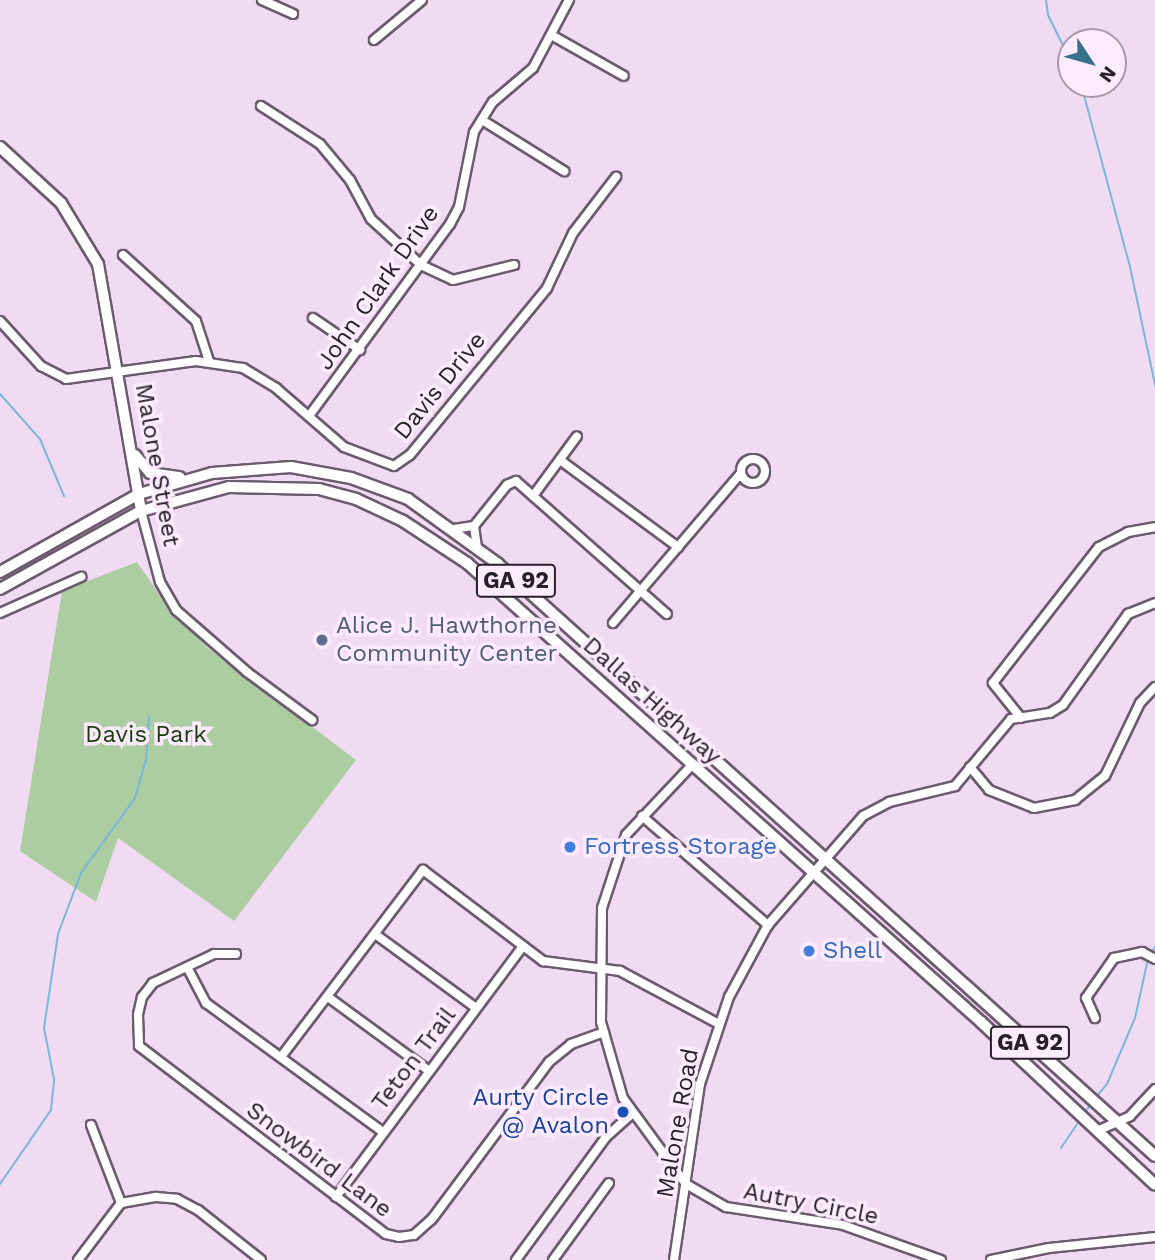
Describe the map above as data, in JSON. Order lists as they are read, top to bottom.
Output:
{
  "streets": {
    "main road": ["Malone Street", "GA 92", "Dallas Highway"],
    "street": [
      "John Clark Drive",
      "Davis Drive",
      "Teton Trail",
      "Malone Road",
      "Snowbird Lane",
      "Autry Circle"
    ]
  },
  "crossings": [
    ["John Clark Drive", "Davis Drive"],
    ["Davis Drive", "Malone Street"],
    ["Malone Street", "Dallas Highway"],
    ["Dallas Highway", "Malone Road"],
    ["Dallas Highway", "Autry Circle"],
    ["Teton Trail", "Snowbird Lane"],
    ["Malone Road", "Autry Circle"],
    ["Snowbird Lane", "Autry Circle"]
  ],
  "parks": ["Davis Park"],
  "places": [
    "Alice J. Hawthorne Community Center",
    "Fortress Storage",
    "Shell",
    "Aurty Circle @ Avalon"
  ],
  "north": "bottom right"
}
